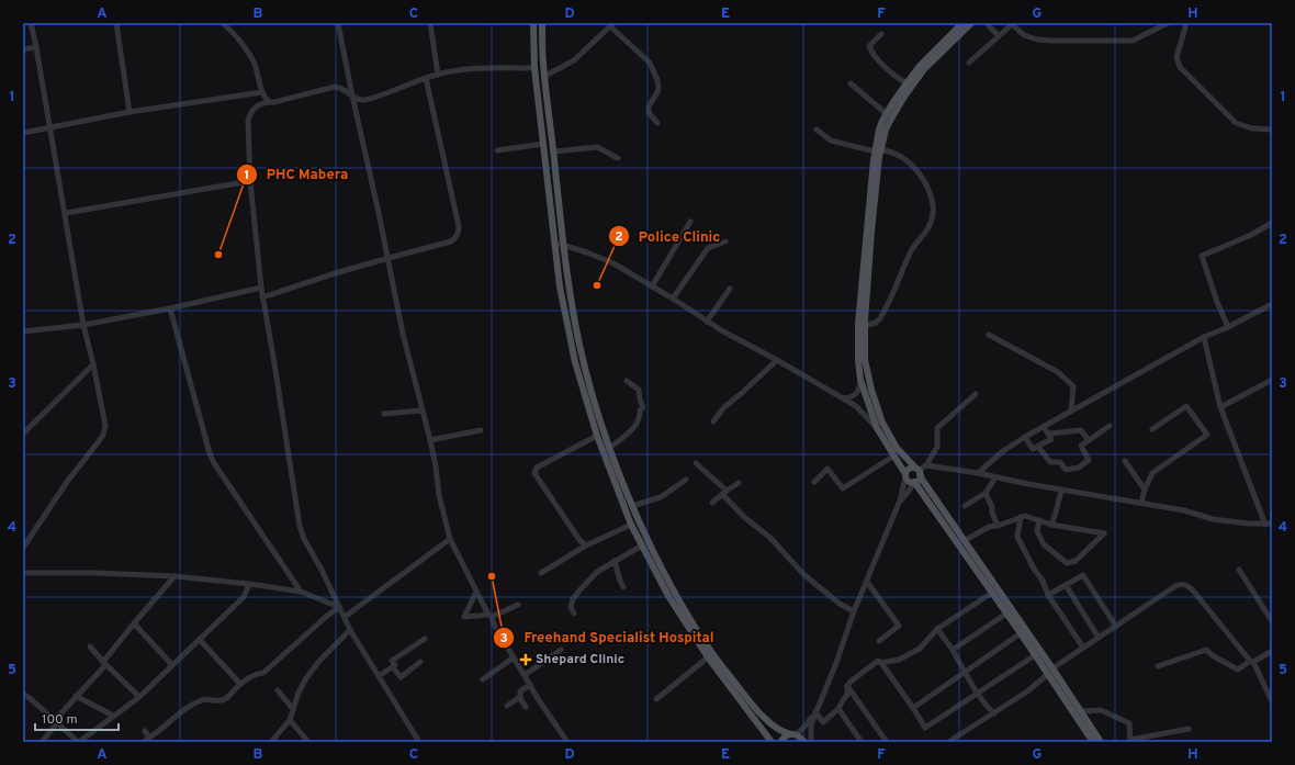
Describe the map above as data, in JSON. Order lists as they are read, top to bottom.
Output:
{
  "places": {
    "other": ["PHC Mabera", "Police Clinic", "Freehand Specialist Hospital"],
    "health": ["Shepard Clinic"]
  },
  "scale_bar": "100 m",
  "grid": {
    "columns": [
      "A",
      "B",
      "C",
      "D",
      "E",
      "F",
      "G",
      "H"
    ],
    "rows": [
      "1",
      "2",
      "3",
      "4",
      "5"
    ]
  }
}
